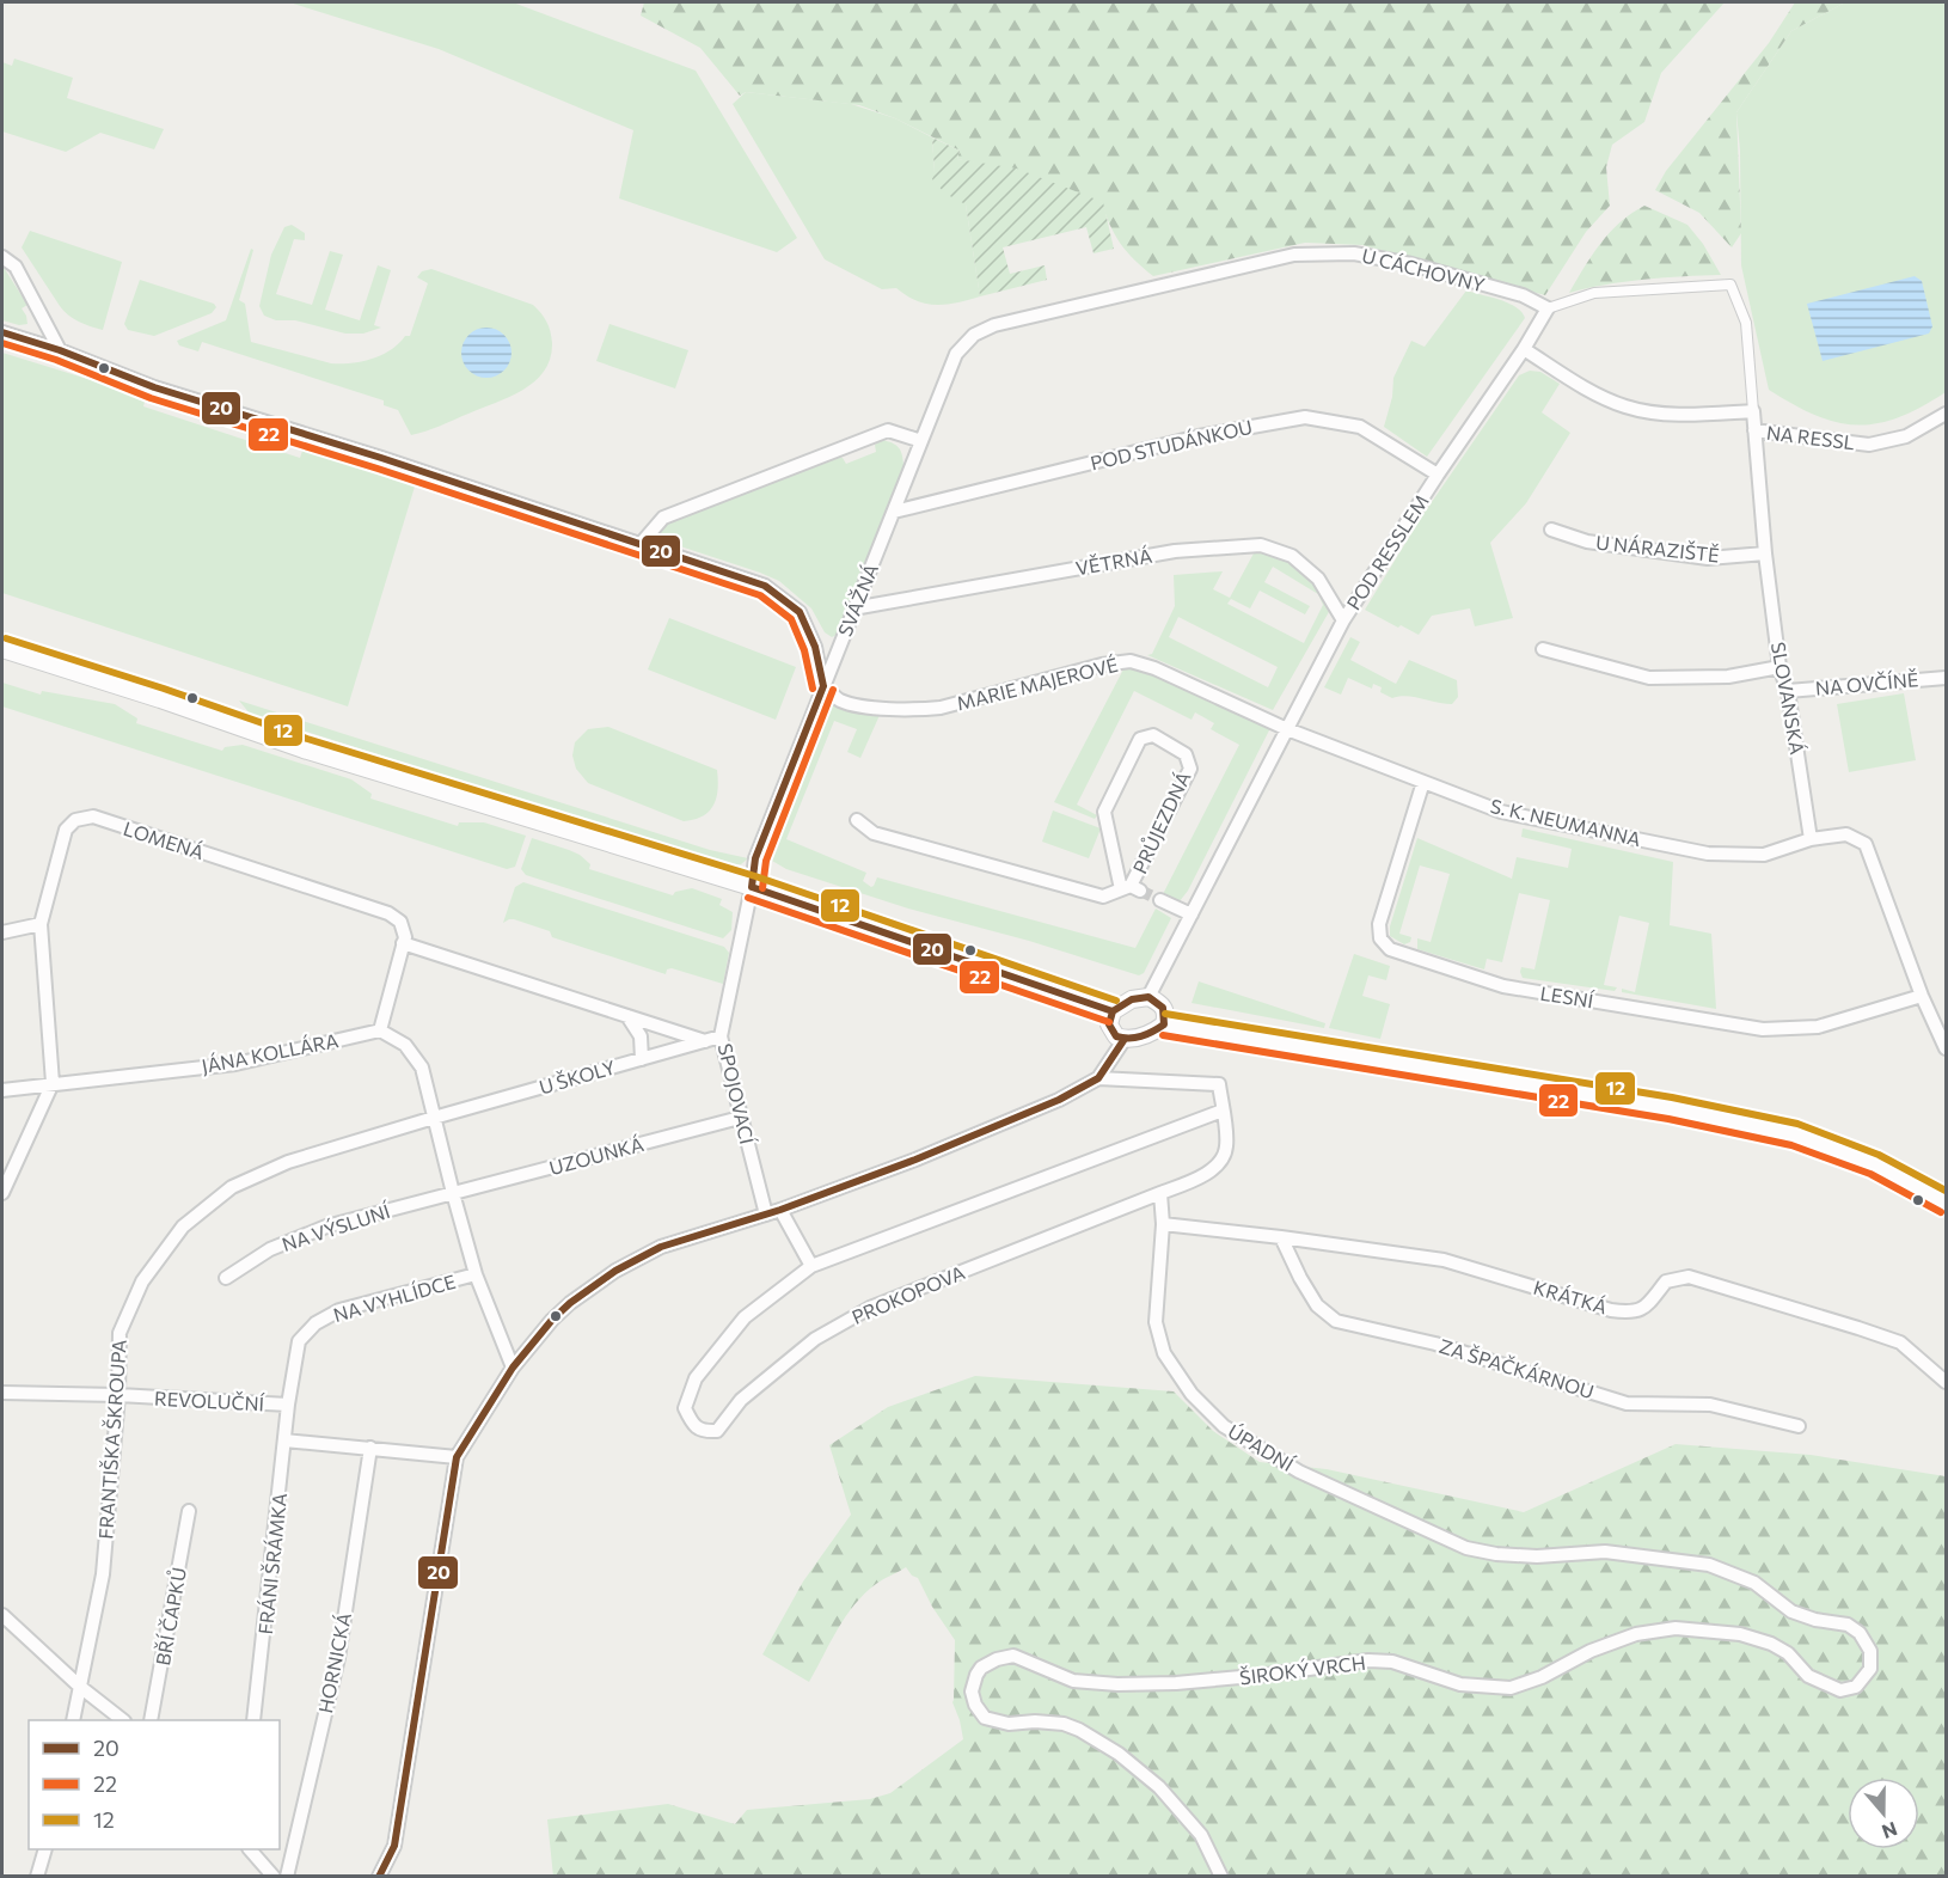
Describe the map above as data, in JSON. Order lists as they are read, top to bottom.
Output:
{
  "streets": {
    "street": [
      "U CÁCHOVNY",
      "NA RESSL",
      "POD STUDÁNKOU",
      "U NÁRAZIŠTĚ",
      "POD RESSLEM",
      "VĚTRNÁ",
      "SVÁŽNÁ",
      "MARIE MAJEROVÉ",
      "NA OVČÍNĚ",
      "SLOVANSKÁ",
      "PRŮJEZDNÁ",
      "S. K. NEUMANNA",
      "LOMENÁ",
      "LESNÍ",
      "JÁNA KOLLÁRA",
      "U ŠKOLY",
      "SPOJOVACÍ",
      "UZOUNKÁ",
      "NA VÝSLUNÍ",
      "PROKOPOVA",
      "KRÁTKÁ",
      "NA VYHLÍDCE",
      "ZA ŠPAČKÁRNOU",
      "REVOLUČNÍ",
      "FRANTIŠKA ŠKROUPA",
      "ÚPADNÍ",
      "FRÁNI ŠRÁMKA",
      "BŘÍ ČAPKŮ",
      "HORNICKÁ",
      "ŠIROKÝ VRCH"
    ]
  },
  "crossings": [
    ["U CÁCHOVNY", "POD RESSLEM"],
    ["U CÁCHOVNY", "SVÁŽNÁ"],
    ["U CÁCHOVNY", "SLOVANSKÁ"],
    ["NA RESSL", "SLOVANSKÁ"],
    ["POD STUDÁNKOU", "POD RESSLEM"],
    ["POD STUDÁNKOU", "SVÁŽNÁ"],
    ["U NÁRAZIŠTĚ", "SLOVANSKÁ"],
    ["POD RESSLEM", "VĚTRNÁ"],
    ["POD RESSLEM", "MARIE MAJEROVÉ"],
    ["POD RESSLEM", "SLOVANSKÁ"],
    ["POD RESSLEM", "PRŮJEZDNÁ"],
    ["POD RESSLEM", "S. K. NEUMANNA"],
    ["VĚTRNÁ", "SVÁŽNÁ"],
    ["SVÁŽNÁ", "MARIE MAJEROVÉ"],
    ["SVÁŽNÁ", "SPOJOVACÍ"],
    ["MARIE MAJEROVÉ", "S. K. NEUMANNA"],
    ["NA OVČÍNĚ", "SLOVANSKÁ"],
    ["SLOVANSKÁ", "S. K. NEUMANNA"],
    ["S. K. NEUMANNA", "LESNÍ"],
    ["LOMENÁ", "JÁNA KOLLÁRA"],
    ["U ŠKOLY", "SPOJOVACÍ"],
    ["U ŠKOLY", "FRANTIŠKA ŠKROUPA"],
    ["SPOJOVACÍ", "UZOUNKÁ"],
    ["UZOUNKÁ", "NA VÝSLUNÍ"],
    ["PROKOPOVA", "ÚPADNÍ"],
    ["KRÁTKÁ", "ZA ŠPAČKÁRNOU"],
    ["KRÁTKÁ", "ÚPADNÍ"],
    ["NA VYHLÍDCE", "REVOLUČNÍ"],
    ["NA VYHLÍDCE", "FRÁNI ŠRÁMKA"],
    ["REVOLUČNÍ", "FRANTIŠKA ŠKROUPA"],
    ["REVOLUČNÍ", "FRÁNI ŠRÁMKA"],
    ["ÚPADNÍ", "ŠIROKÝ VRCH"]
  ],
  "lines": ["transit line 20", "transit line 22", "transit line 12"],
  "legend": ["20", "22", "12"],
  "north": "bottom"
}
